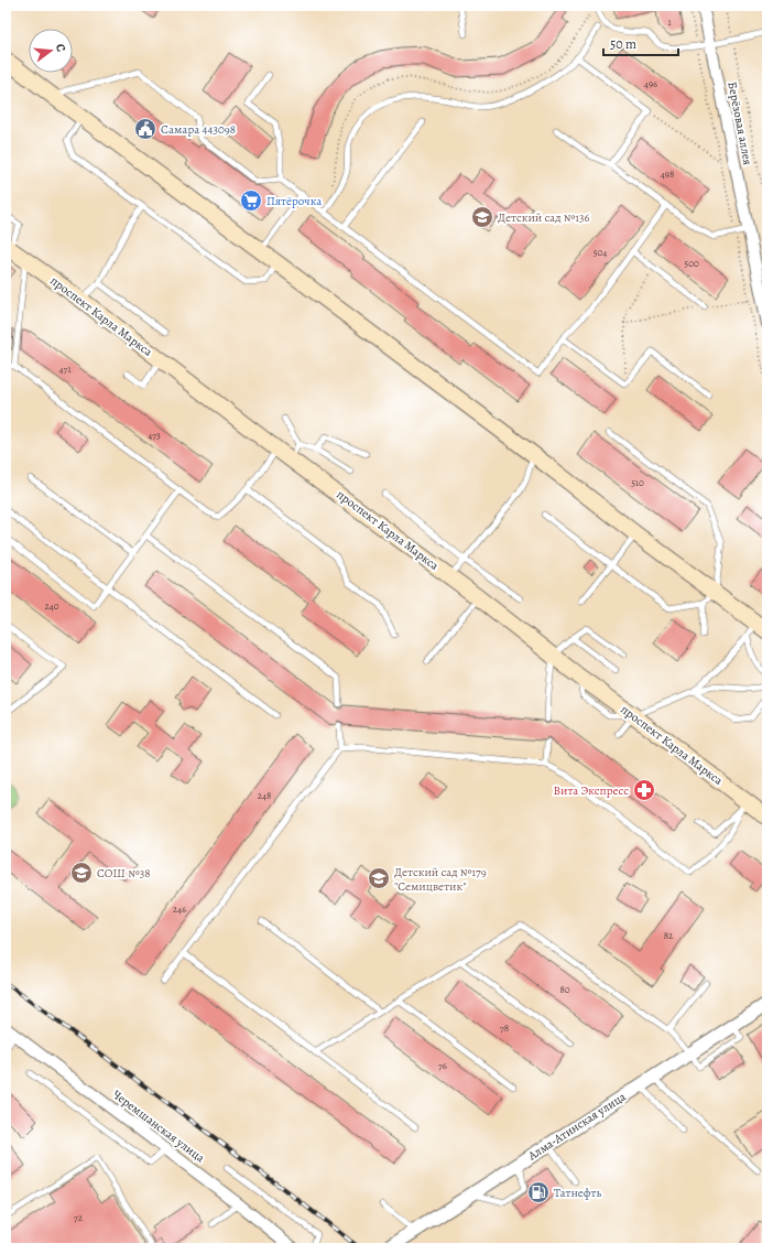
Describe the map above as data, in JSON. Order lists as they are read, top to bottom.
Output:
{
  "streets": {
    "main road": ["проспект Карла Маркса"],
    "street": ["Берёзовая аллея", "Черемшанская улица", "Алма-Атинская улица"]
  },
  "places": {
    "public building": ["Самара 443098"],
    "supermarket": ["Пятёрочка"],
    "school or university": ["Детский сад №136", "СОШ №38", "Детский сад №179 \"Семицветик\""],
    "pharmacy": ["Вита Экспресс"],
    "fuel station": ["Татнефть"]
  },
  "house_numbers": [
    "1",
    "496",
    "498",
    "504",
    "500",
    "471",
    "473",
    "510",
    "240",
    "248",
    "246",
    "82",
    "80",
    "78",
    "76",
    "72"
  ],
  "scale_bar": "50 m",
  "north": "right"
}
